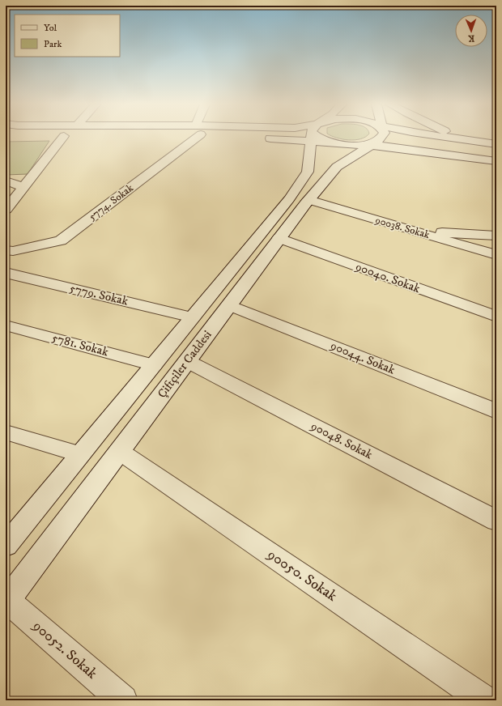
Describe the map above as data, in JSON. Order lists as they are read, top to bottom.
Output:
{
  "streets": {
    "street": [
      "5774. Sokak",
      "90038. Sokak",
      "90040. Sokak",
      "5779. Sokak",
      "5781. Sokak",
      "90044. Sokak",
      "Çiftçiler Caddesi",
      "90048. Sokak",
      "90050. Sokak",
      "90052. Sokak"
    ]
  },
  "crossings": [
    ["90038. Sokak", "Çiftçiler Caddesi"],
    ["90040. Sokak", "Çiftçiler Caddesi"],
    ["5779. Sokak", "Çiftçiler Caddesi"],
    ["5781. Sokak", "Çiftçiler Caddesi"],
    ["90044. Sokak", "Çiftçiler Caddesi"],
    ["Çiftçiler Caddesi", "90048. Sokak"],
    ["Çiftçiler Caddesi", "90050. Sokak"],
    ["Çiftçiler Caddesi", "90052. Sokak"]
  ],
  "legend": ["Yol", "Park"],
  "north": "bottom"
}
